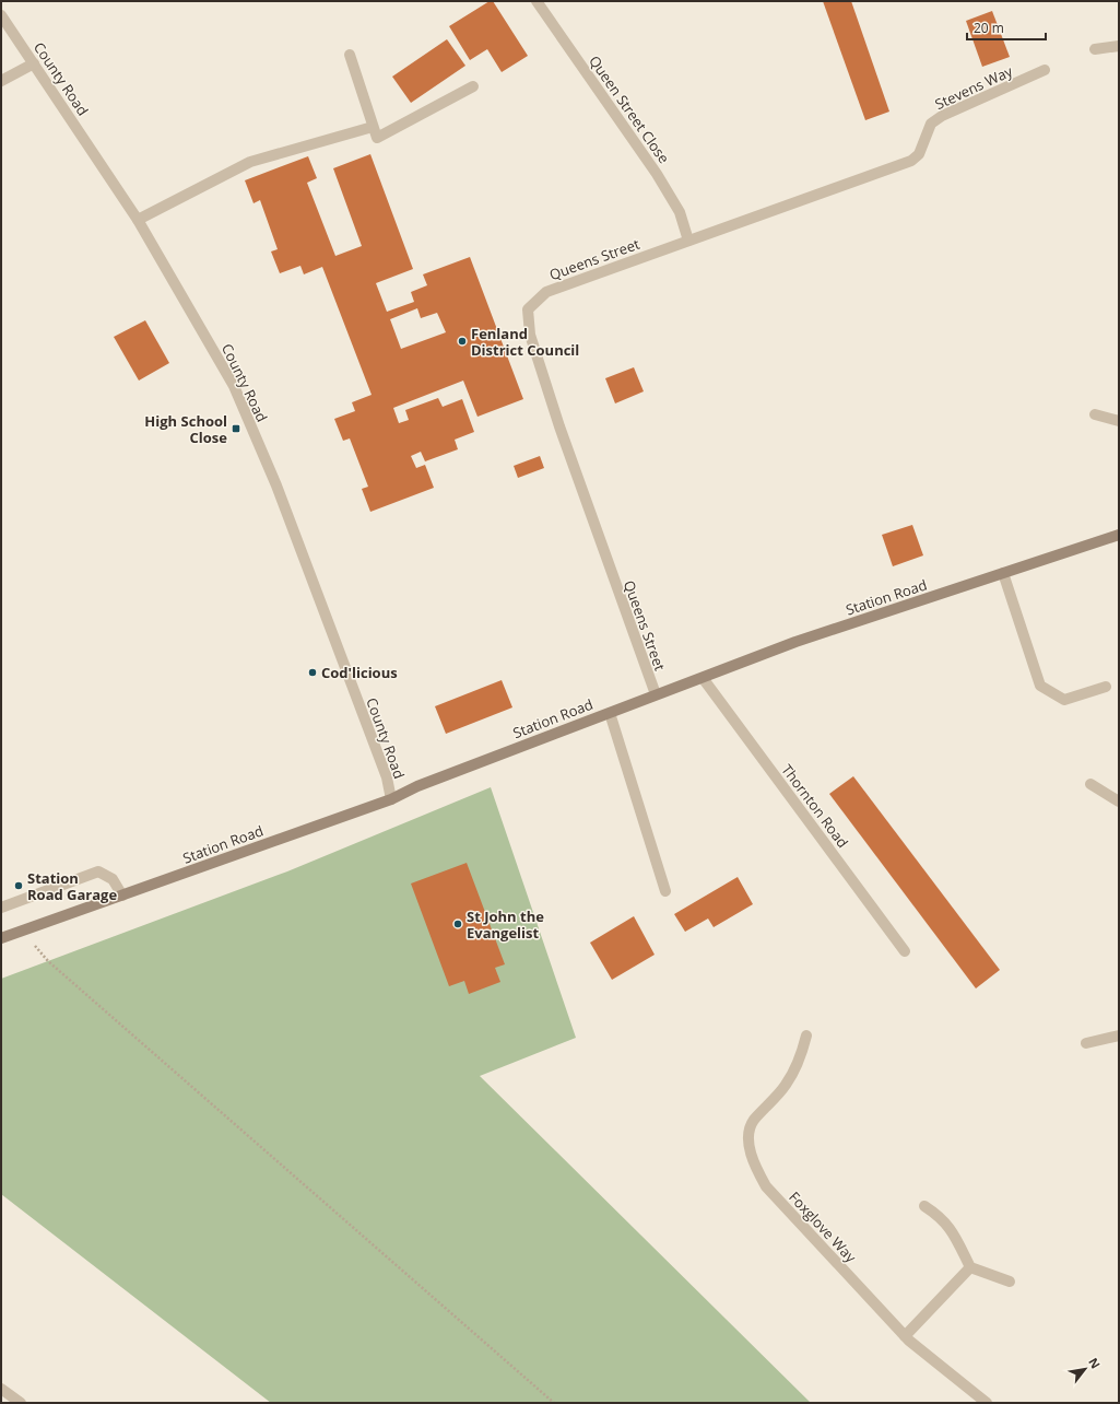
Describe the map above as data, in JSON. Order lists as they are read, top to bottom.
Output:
{
  "streets": {
    "main road": ["Station Road"],
    "street": [
      "County Road",
      "Stevens Way",
      "Queen Street Close",
      "Queens Street",
      "Thornton Road",
      "Foxglove Way"
    ]
  },
  "crossings": [
    ["County Road", "Station Road"],
    ["Stevens Way", "Queens Street"],
    ["Queen Street Close", "Queens Street"],
    ["Queens Street", "Station Road"],
    ["Station Road", "Thornton Road"]
  ],
  "places": {
    "other": [
      "Fenland District Council",
      "Cod'licious",
      "Station Road Garage",
      "St John the Evangelist"
    ],
    "transit": ["High School Close"]
  },
  "scale_bar": "20 m",
  "north": "top right"
}
